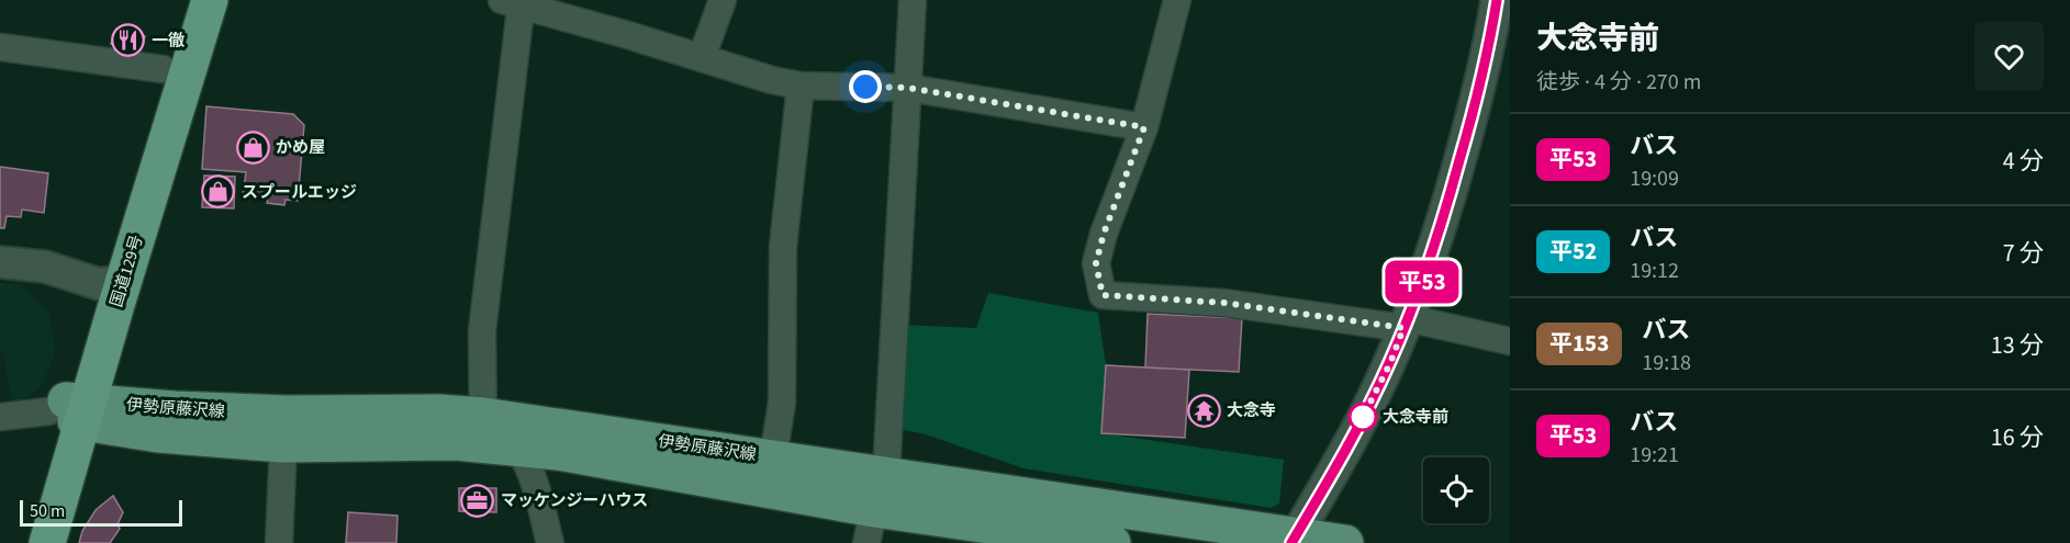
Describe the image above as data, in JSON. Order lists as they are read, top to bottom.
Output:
{
  "streets": {
    "highway": ["国道129号"],
    "main road": ["伊勢原藤沢線"]
  },
  "crossings": [
    ["国道129号", "伊勢原藤沢線"]
  ],
  "places": {
    "restaurant": ["一徹"],
    "shop": ["かめ屋", "スプールエッジ"],
    "temple": ["大念寺"],
    "other": ["大念寺前"],
    "office": ["マッケンジーハウス"]
  },
  "lines": ["bus line 平53"],
  "scale_bar": "50 m",
  "page": {
    "on_map": "平53",
    "heading": ["大念寺前", "徒歩 · 4 分 · 270 m"],
    "list": [
      {
        "mark": "平53",
        "name": "バス",
        "note": "19:09",
        "value": "4 分"
      },
      {
        "mark": "平52",
        "name": "バス",
        "note": "19:12",
        "value": "7 分"
      },
      {
        "mark": "平153",
        "name": "バス",
        "note": "19:18",
        "value": "13 分"
      },
      {
        "mark": "平53",
        "name": "バス",
        "note": "19:21",
        "value": "16 分"
      }
    ],
    "scale": "50 m"
  }
}
